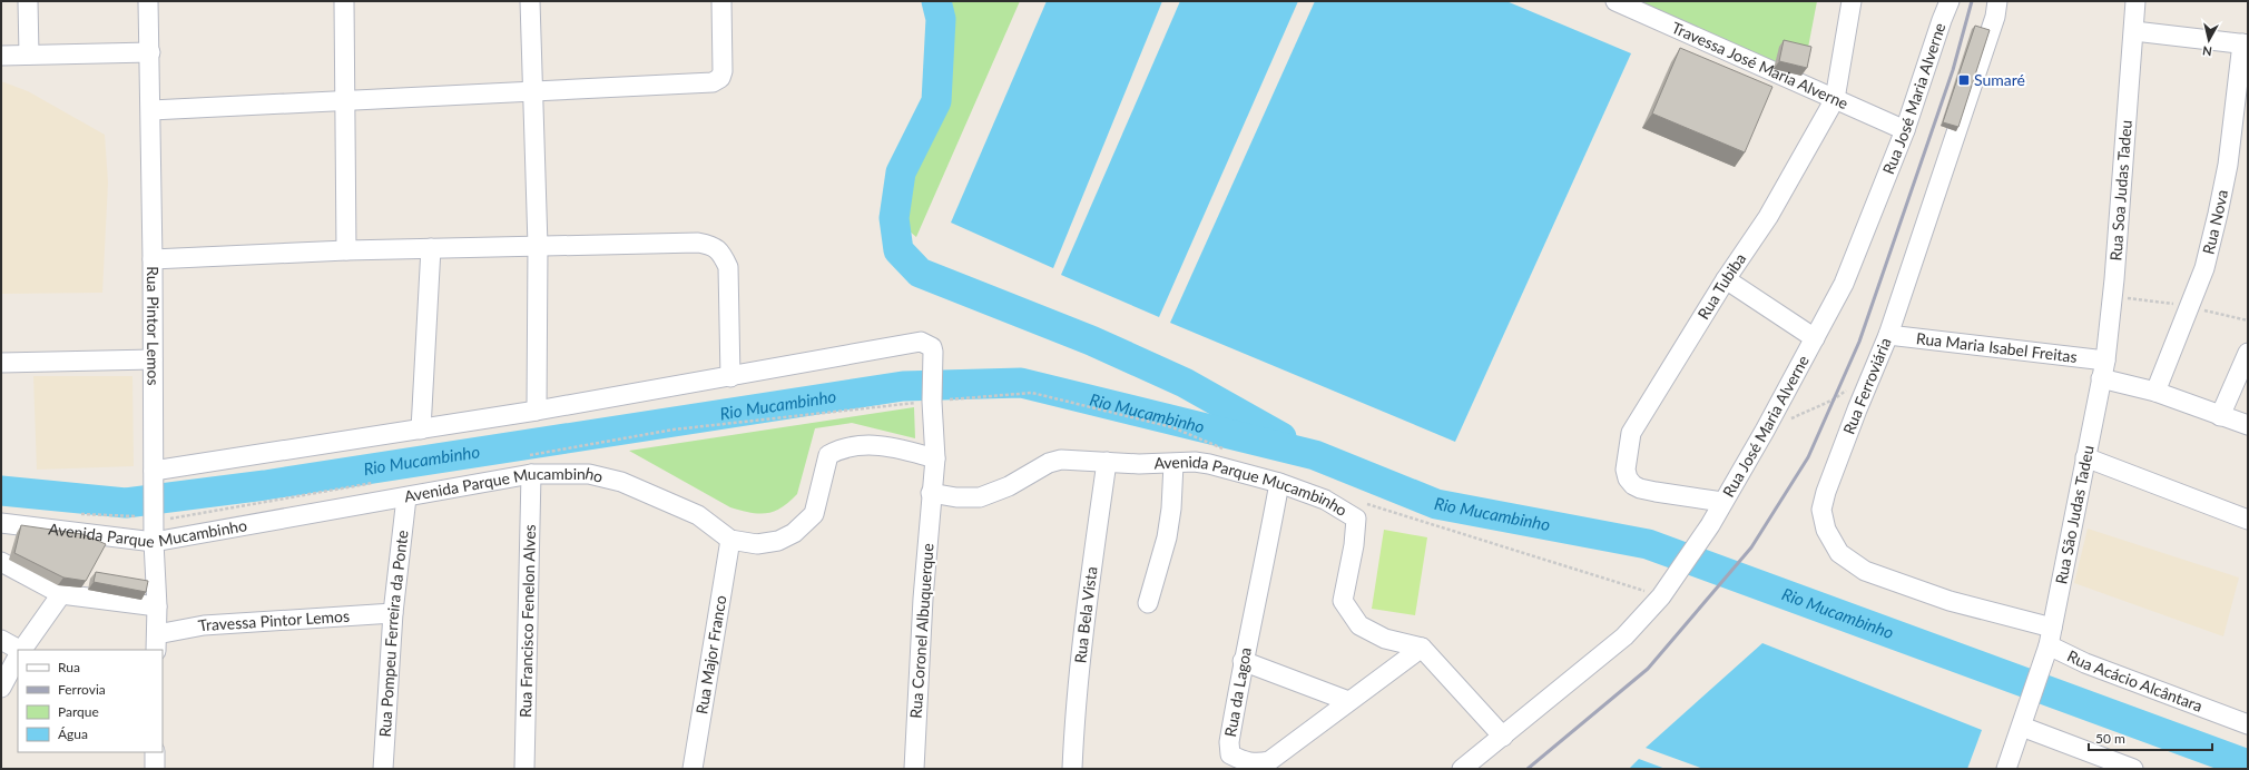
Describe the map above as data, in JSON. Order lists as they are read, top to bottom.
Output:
{
  "streets": {
    "street": [
      "Travessa José Maria Alverne",
      "Rua José Maria Alverne",
      "Rua Soa Judas Tadeu",
      "Rua Nova",
      "Rua Tubiba",
      "Rua Pintor Lemos",
      "Rua Maria Isabel Freitas",
      "Rua Ferroviária",
      "Avenida Parque Mucambinho",
      "Rua São Judas Tadeu",
      "Rua Bela Vista",
      "Rua Francisco Fenelon Alves",
      "Travessa Pintor Lemos",
      "Rua Coronel Albuquerque",
      "Rua Pompeu Ferreira da Ponte",
      "Rua Major Franco",
      "Rua Acácio Alcântara",
      "Rua da Lagoa"
    ]
  },
  "crossings": [
    ["Travessa José Maria Alverne", "Rua José Maria Alverne"],
    ["Travessa José Maria Alverne", "Rua Tubiba"],
    ["Rua José Maria Alverne", "Rua Tubiba"],
    ["Rua Soa Judas Tadeu", "Rua Maria Isabel Freitas"],
    ["Rua Soa Judas Tadeu", "Rua São Judas Tadeu"],
    ["Rua Nova", "Rua Maria Isabel Freitas"],
    ["Rua Pintor Lemos", "Avenida Parque Mucambinho"],
    ["Rua Pintor Lemos", "Travessa Pintor Lemos"],
    ["Rua Maria Isabel Freitas", "Rua Ferroviária"],
    ["Rua Maria Isabel Freitas", "Rua São Judas Tadeu"],
    ["Rua Ferroviária", "Rua São Judas Tadeu"],
    ["Rua Ferroviária", "Rua Acácio Alcântara"],
    ["Avenida Parque Mucambinho", "Rua Bela Vista"],
    ["Avenida Parque Mucambinho", "Rua Francisco Fenelon Alves"],
    ["Avenida Parque Mucambinho", "Rua Coronel Albuquerque"],
    ["Avenida Parque Mucambinho", "Rua Pompeu Ferreira da Ponte"],
    ["Avenida Parque Mucambinho", "Rua Major Franco"],
    ["Avenida Parque Mucambinho", "Rua da Lagoa"],
    ["Rua São Judas Tadeu", "Rua Acácio Alcântara"],
    ["Travessa Pintor Lemos", "Rua Pompeu Ferreira da Ponte"]
  ],
  "water": ["Rio Mucambinho"],
  "places": {
    "transit": ["Sumaré"]
  },
  "legend": [
    "Rua",
    "Ferrovia",
    "Parque",
    "Água"
  ],
  "scale_bar": "50 m",
  "north": "bottom"
}
